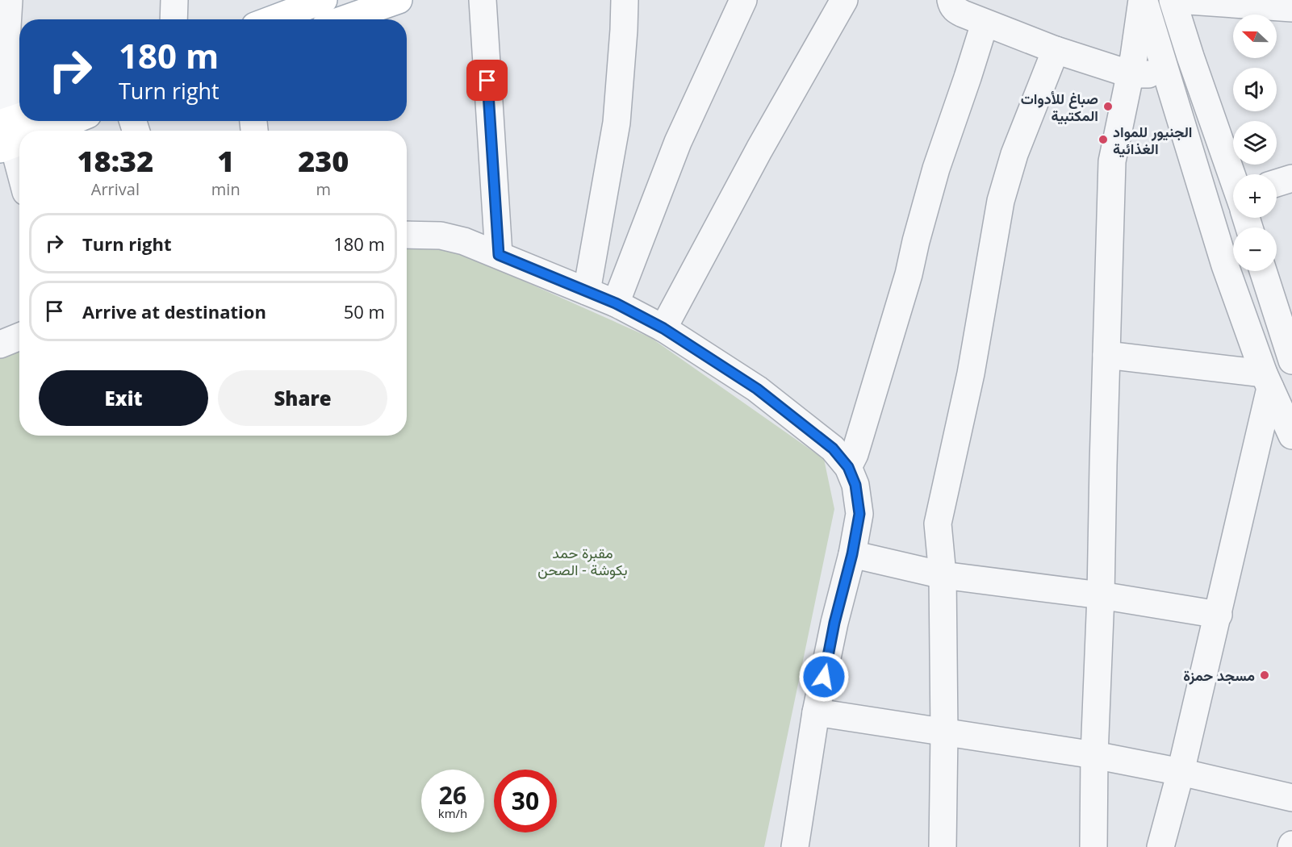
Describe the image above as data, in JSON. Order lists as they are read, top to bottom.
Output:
{
  "parks": ["مقبرة حمد بكوشة - الصحن"],
  "places": ["صباغ للأدوات المكتبية", "الجنيور للمواد الغذائية", "مسجد حمزة"],
  "north": "left",
  "page": {
    "map_buttons": ["+", "−"],
    "turn": ["180 m", "Turn right"],
    "eta": [
      "18:32",
      "Arrival",
      "1",
      "min",
      "230",
      "m"
    ],
    "list": [
      {
        "name": "Turn right",
        "value": "180 m"
      },
      {
        "name": "Arrive at destination",
        "value": "50 m"
      }
    ],
    "buttons": ["Exit", "Share"],
    "speed": "26 km/h",
    "limit": "30"
  }
}
